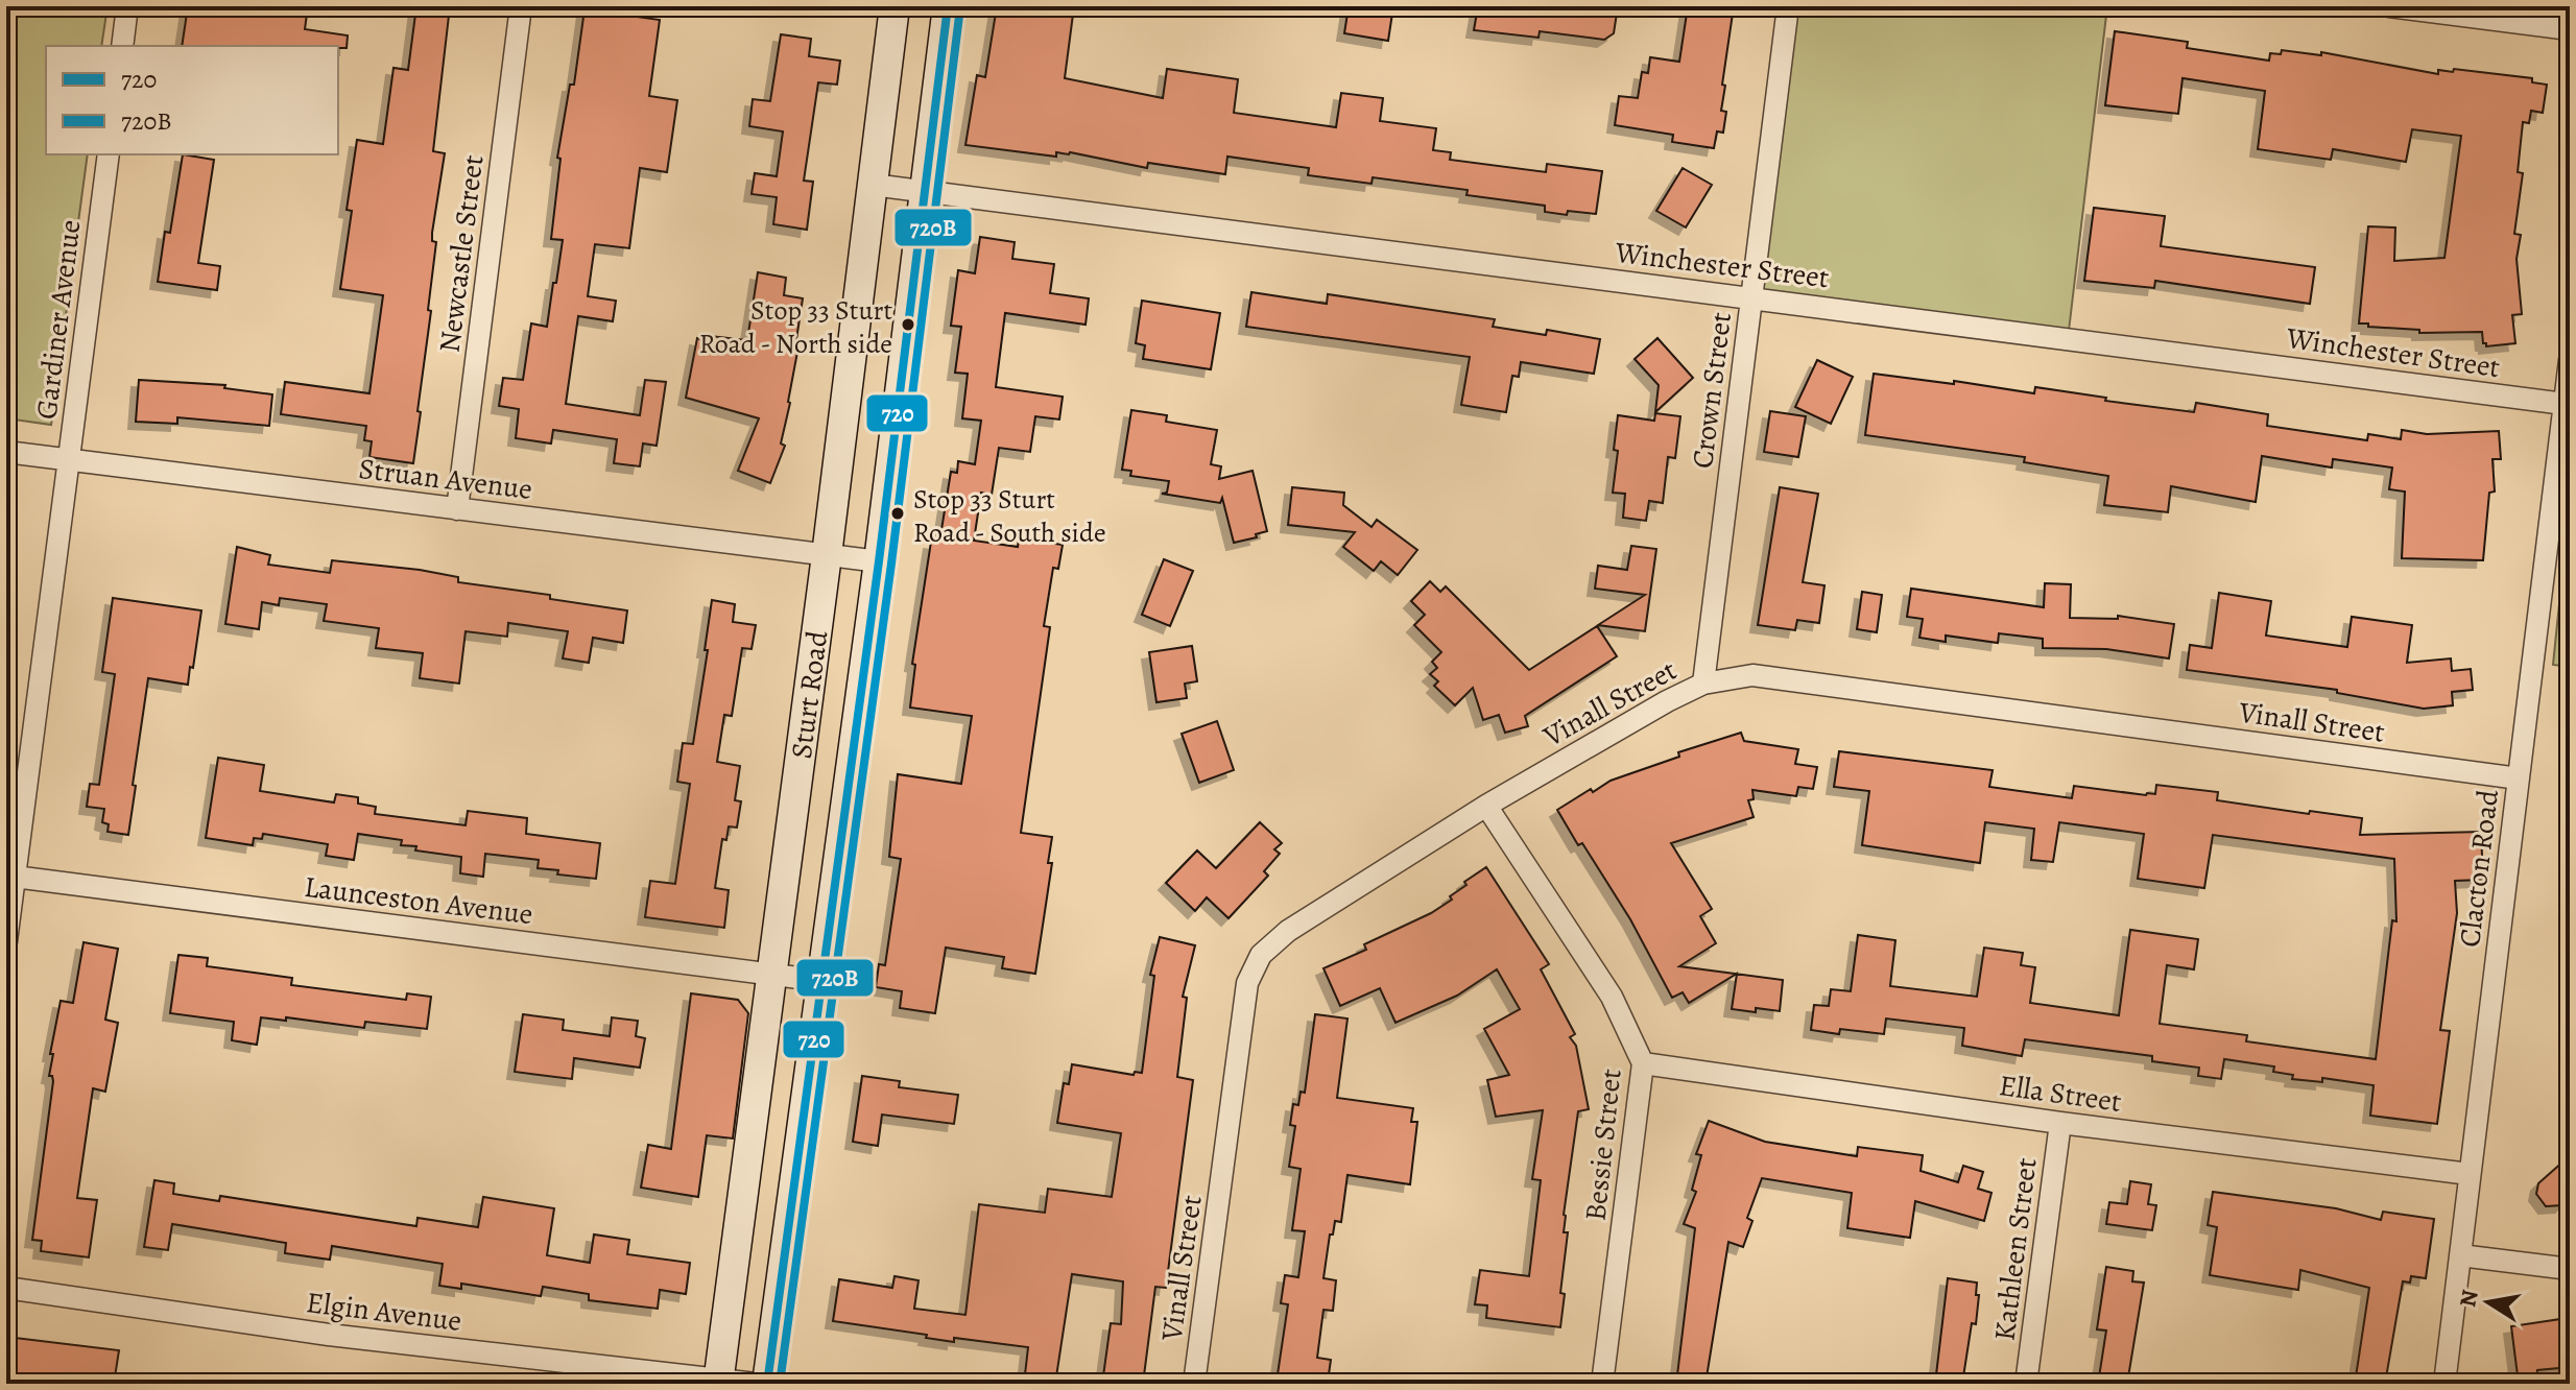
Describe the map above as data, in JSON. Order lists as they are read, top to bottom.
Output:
{
  "streets": {
    "main road": ["Sturt Road"],
    "street": [
      "Newcastle Street",
      "Winchester Street",
      "Gardiner Avenue",
      "Crown Street",
      "Struan Avenue",
      "Vinall Street",
      "Clacton Road",
      "Launceston Avenue",
      "Ella Street",
      "Bessie Street",
      "Kathleen Street",
      "Elgin Avenue"
    ]
  },
  "crossings": [
    ["Newcastle Street", "Struan Avenue"],
    ["Winchester Street", "Crown Street"],
    ["Winchester Street", "Sturt Road"],
    ["Winchester Street", "Clacton Road"],
    ["Gardiner Avenue", "Struan Avenue"],
    ["Gardiner Avenue", "Launceston Avenue"],
    ["Crown Street", "Vinall Street"],
    ["Struan Avenue", "Sturt Road"],
    ["Sturt Road", "Launceston Avenue"],
    ["Sturt Road", "Elgin Avenue"],
    ["Vinall Street", "Clacton Road"],
    ["Vinall Street", "Bessie Street"],
    ["Clacton Road", "Ella Street"],
    ["Ella Street", "Bessie Street"],
    ["Ella Street", "Kathleen Street"]
  ],
  "places": ["Stop 33 Sturt Road - North side", "Stop 33 Sturt Road - South side"],
  "lines": ["transit line 720", "transit line 720B"],
  "legend": ["720", "720B"],
  "north": "left"
}
